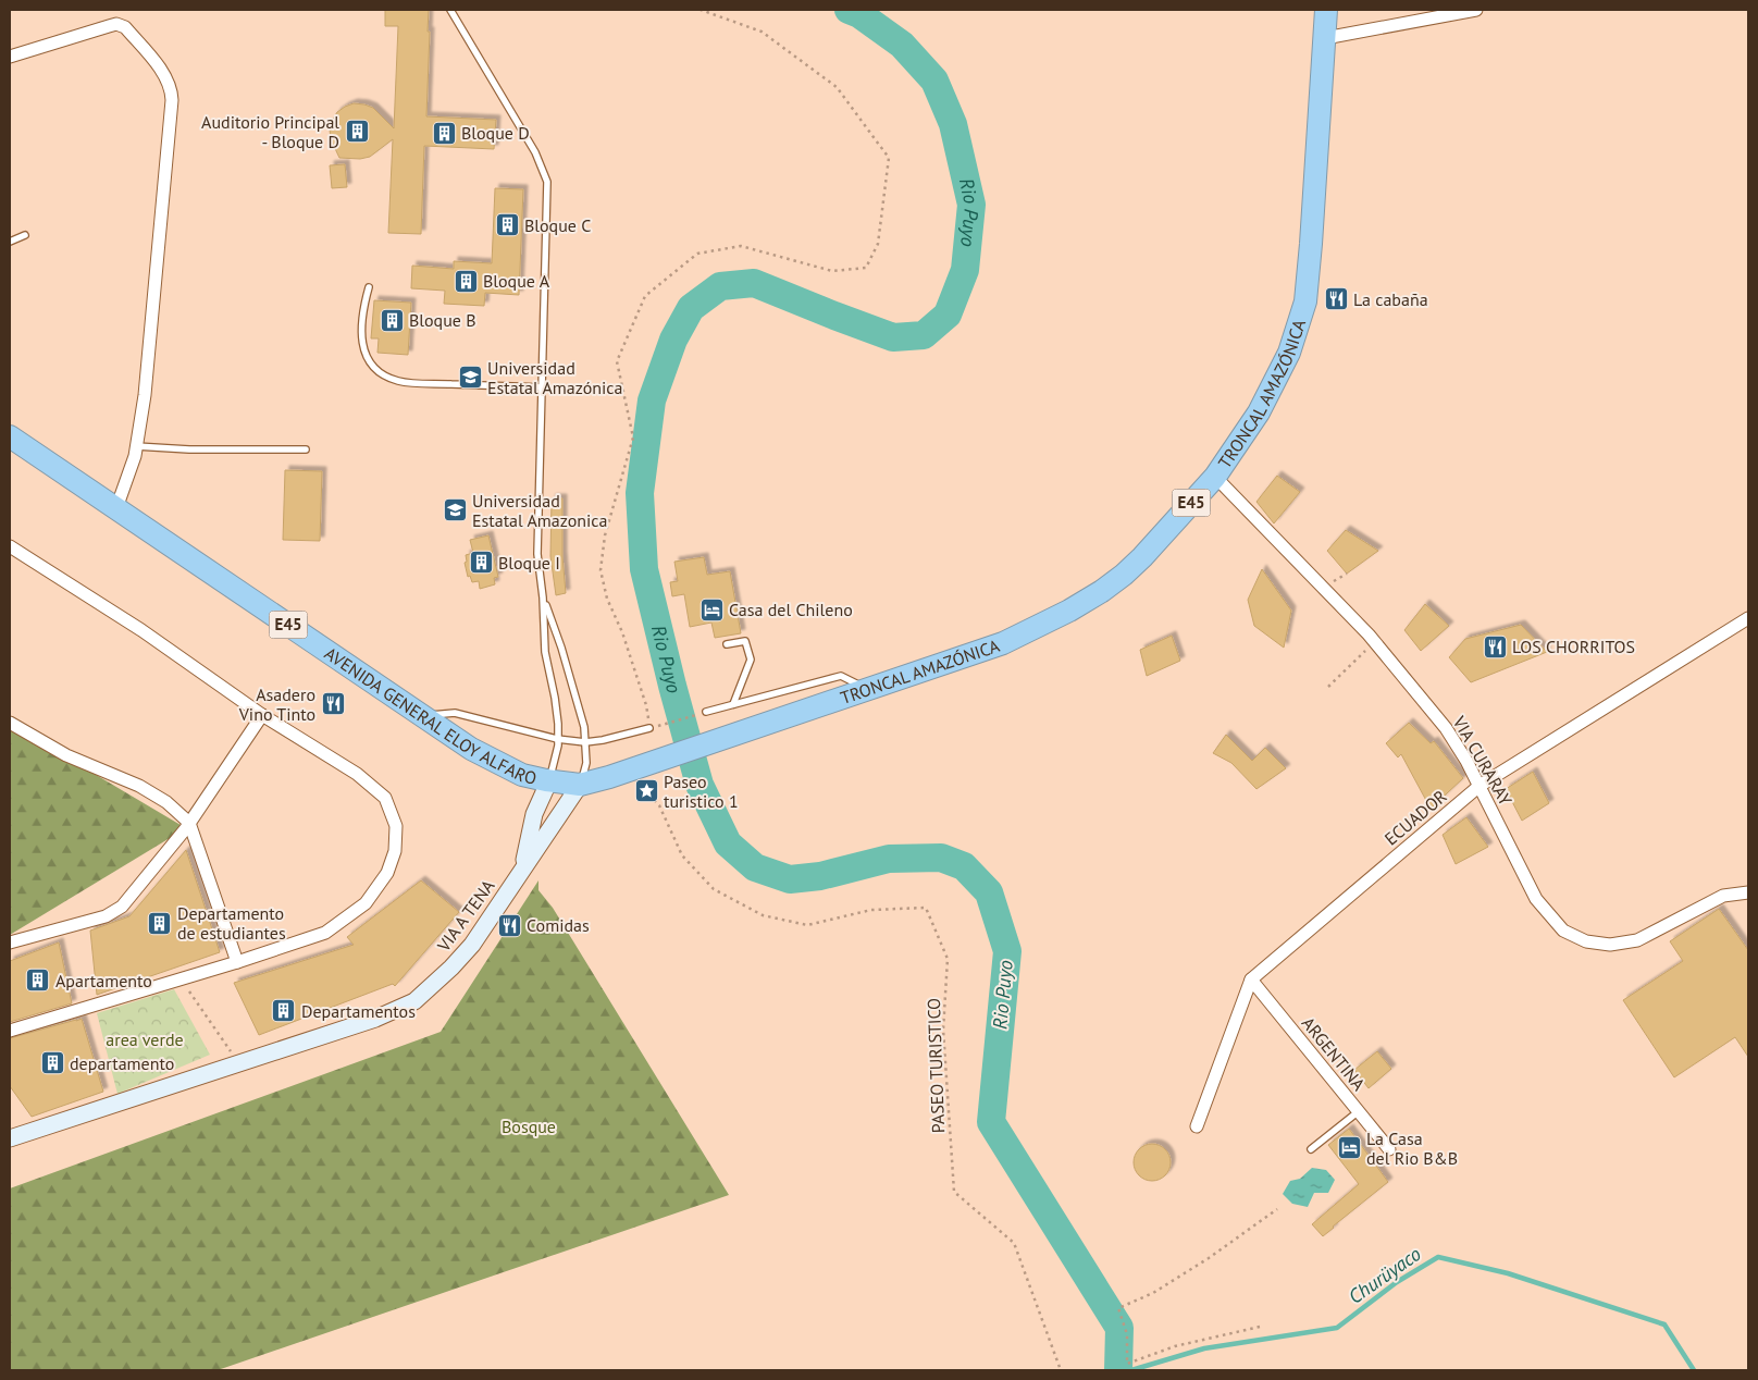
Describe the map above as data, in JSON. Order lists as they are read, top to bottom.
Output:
{
  "streets": {
    "highway": ["TRONCAL AMAZÓNICA", "E45", "AVENIDA GENERAL ELOY ALFARO"],
    "main road": ["VIA A TENA"],
    "street": ["VIA CURARAY", "ECUADOR", "ARGENTINA"],
    "path": ["PASEO TURISTICO"]
  },
  "crossings": [
    ["TRONCAL AMAZÓNICA", "AVENIDA GENERAL ELOY ALFARO"],
    ["TRONCAL AMAZÓNICA", "VIA CURARAY"],
    ["AVENIDA GENERAL ELOY ALFARO", "VIA A TENA"],
    ["VIA CURARAY", "ECUADOR"],
    ["ECUADOR", "ARGENTINA"]
  ],
  "water": ["Rio Puyo", "Churüyaco"],
  "parks": ["area verde", "Bosque"],
  "places": {
    "building": [
      "Auditorio Principal - Bloque D",
      "Bloque D",
      "Bloque C",
      "Bloque A",
      "Bloque B",
      "Bloque I",
      "Departamento de estudiantes",
      "Apartamento",
      "Departamentos",
      "departamento"
    ],
    "restaurant": [
      "La cabaña",
      "LOS CHORRITOS",
      "Asadero Vino Tinto",
      "Comidas"
    ],
    "school or university": ["Universidad Estatal Amazónica", "Universidad Estatal Amazonica"],
    "hotel": ["Casa del Chileno", "La Casa del Rio B&B"],
    "place": ["Paseo turistico 1"]
  }
}
